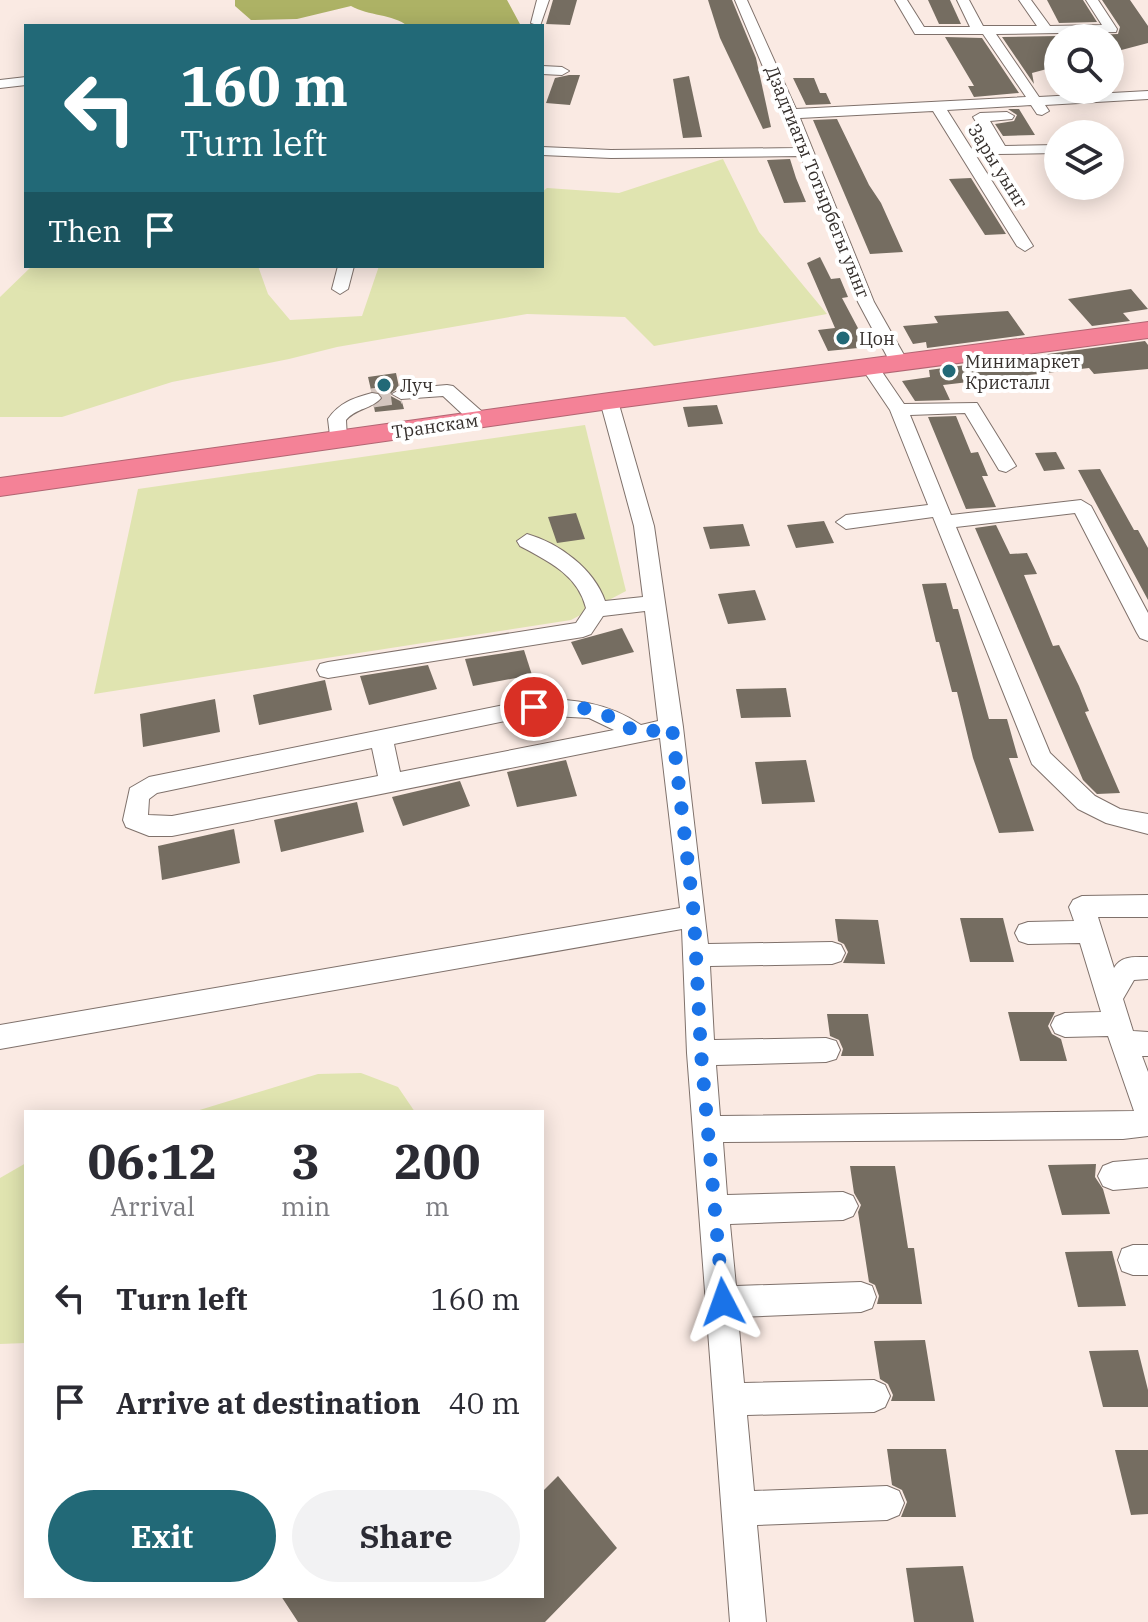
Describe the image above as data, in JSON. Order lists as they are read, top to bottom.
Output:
{
  "streets": {
    "highway": ["Транскам"],
    "street": ["Зары уынг", "Дзадтиаты Тотырбегы уынг"]
  },
  "crossings": [
    ["Дзадтиаты Тотырбегы уынг", "Транскам"]
  ],
  "places": ["Цон", "Минимаркет Кристалл", "Луч"],
  "page": {
    "turn": ["160 m", "Turn left"],
    "then": "Then",
    "eta": [
      "06:12",
      "Arrival",
      "3",
      "min",
      "200",
      "m"
    ],
    "list": [
      {
        "name": "Turn left",
        "value": "160 m"
      },
      {
        "name": "Arrive at destination",
        "value": "40 m"
      }
    ],
    "buttons": ["Exit", "Share"]
  }
}
